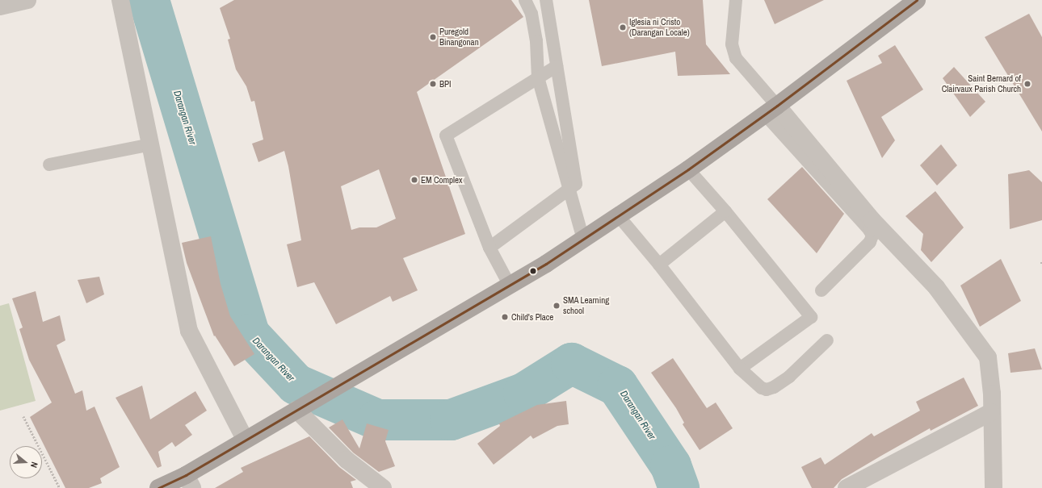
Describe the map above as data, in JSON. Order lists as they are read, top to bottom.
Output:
{
  "water": ["Darangan River"],
  "places": [
    "Iglesia ni Cristo (Darangan Locale)",
    "Puregold Binangonan",
    "BPI",
    "Saint Bernard of Clairvaux Parish Church",
    "EM Complex",
    "SMA Learning school",
    "Child's Place"
  ],
  "north": "right"
}
